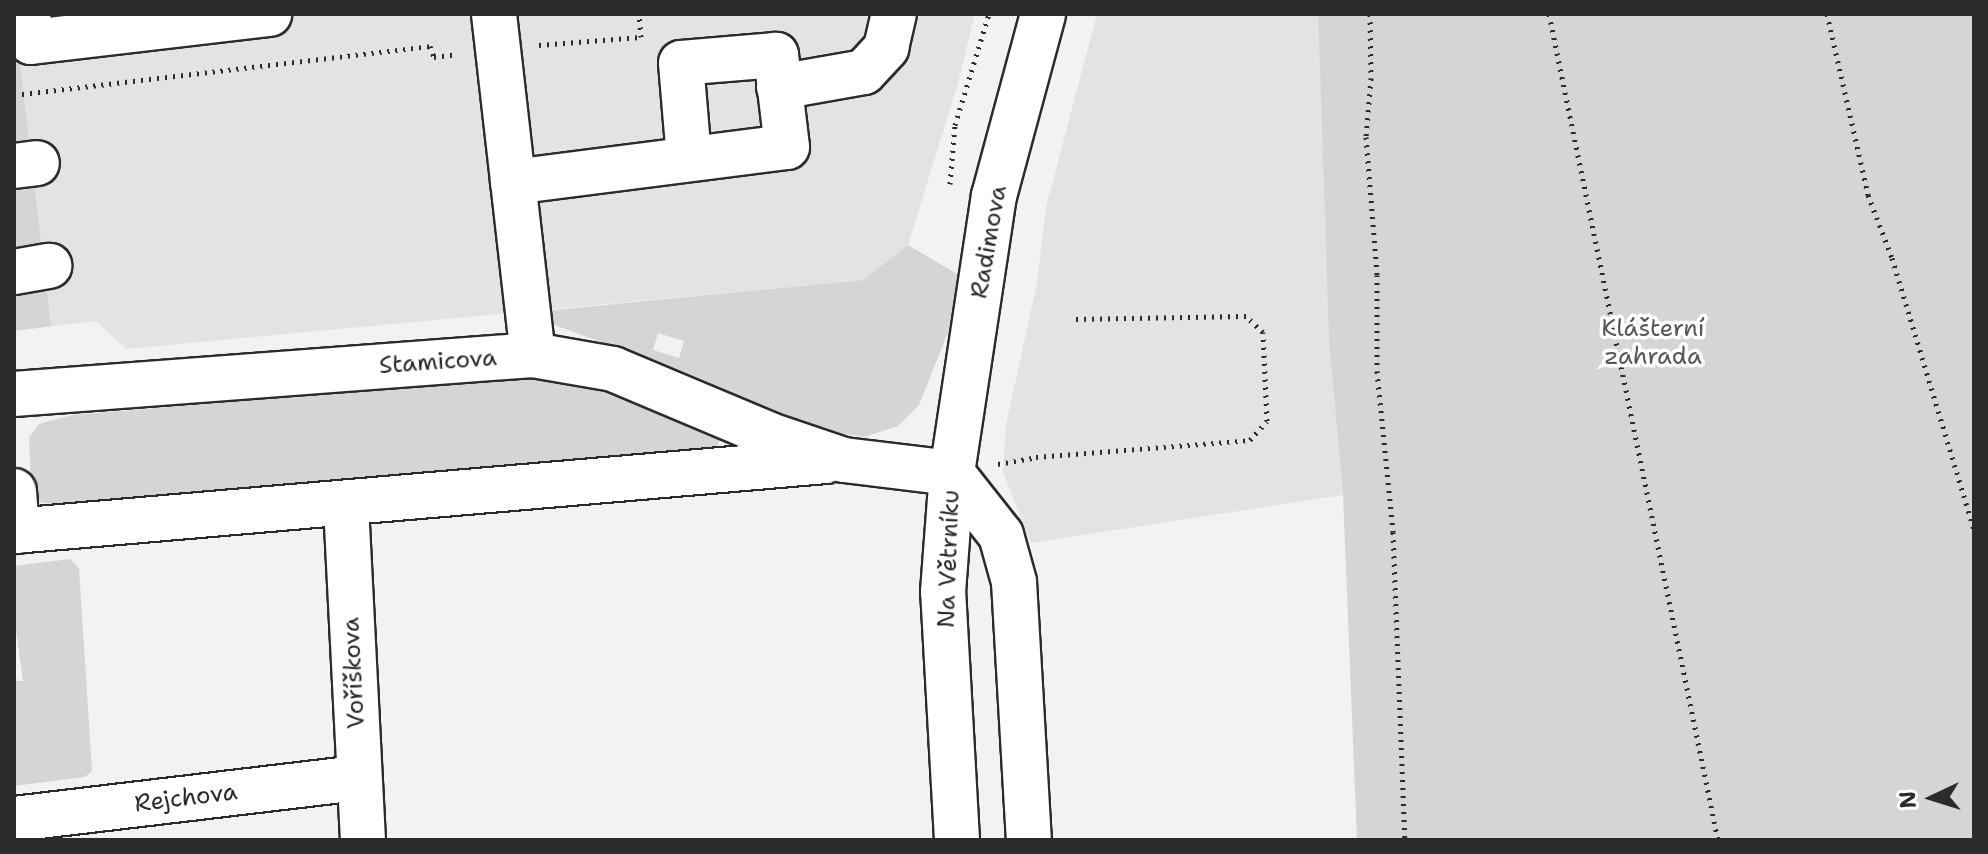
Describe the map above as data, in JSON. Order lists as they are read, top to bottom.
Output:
{
  "streets": {
    "street": [
      "Radimova",
      "Stamicova",
      "Na Větrníku",
      "Voříškova",
      "Rejchova"
    ]
  },
  "crossings": [
    ["Radimova", "Stamicova"],
    ["Radimova", "Na Větrníku"],
    ["Stamicova", "Na Větrníku"],
    ["Stamicova", "Voříškova"],
    ["Voříškova", "Rejchova"]
  ],
  "parks": ["Klášterní zahrada"],
  "north": "left"
}
